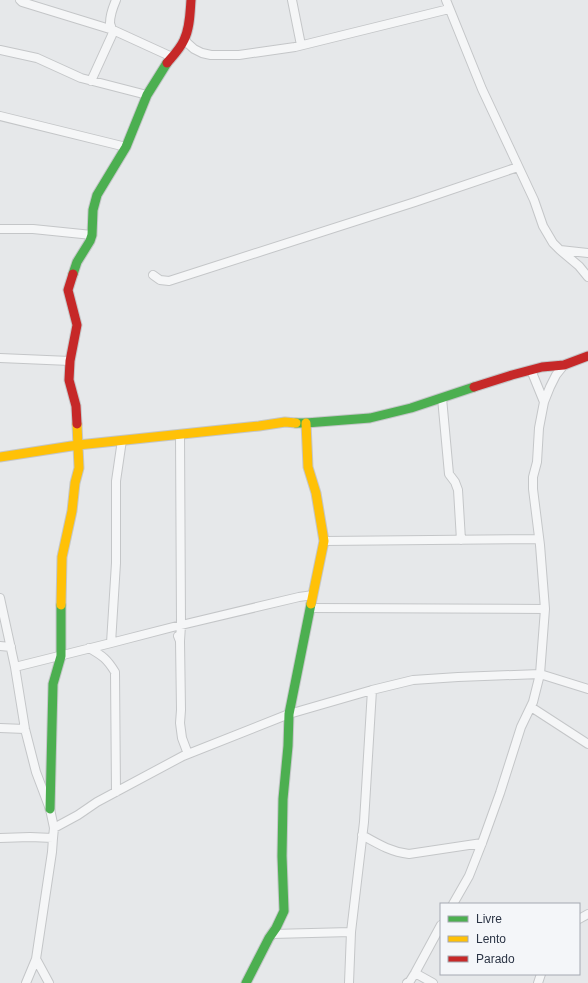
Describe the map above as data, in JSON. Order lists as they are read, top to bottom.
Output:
{
  "legend": ["Livre", "Lento", "Parado"]
}
